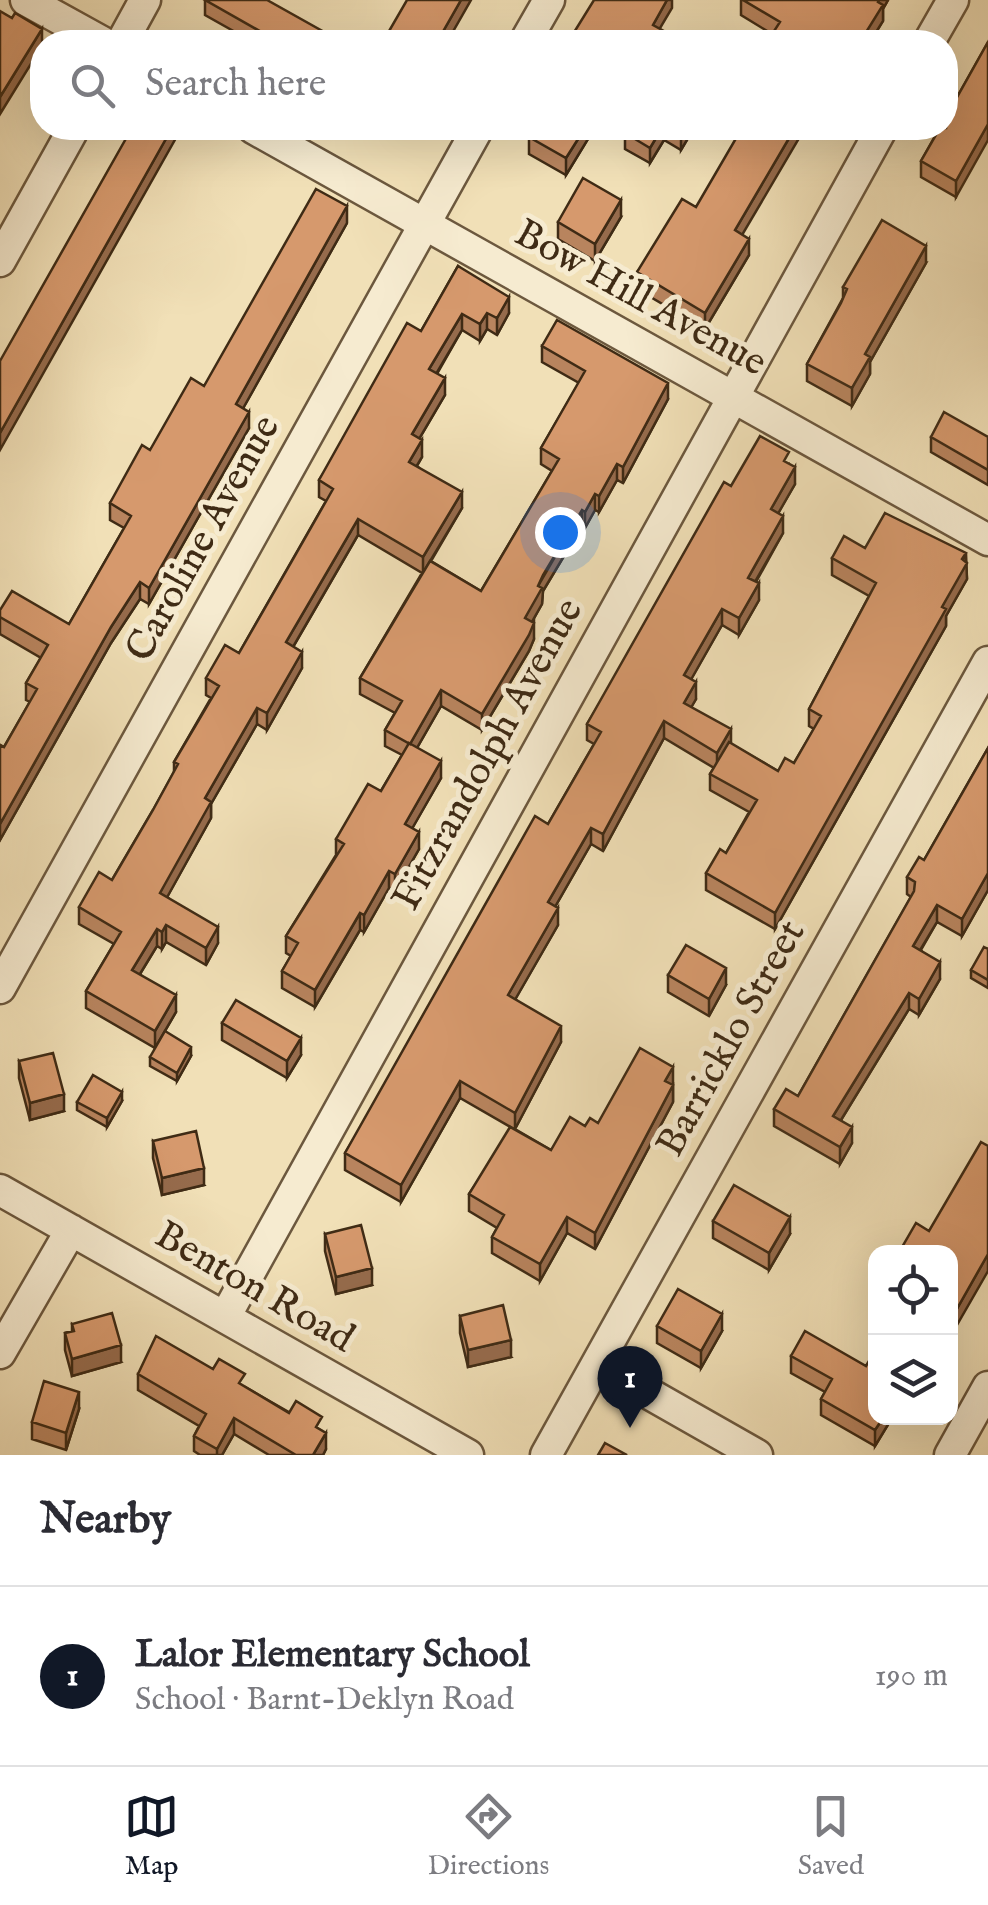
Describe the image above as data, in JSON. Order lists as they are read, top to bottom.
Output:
{
  "streets": {
    "street": [
      "Bow Hill Avenue",
      "Caroline Avenue",
      "Fitzrandolph Avenue",
      "Barricklo Street",
      "Benton Road"
    ]
  },
  "crossings": [
    ["Bow Hill Avenue", "Caroline Avenue"],
    ["Bow Hill Avenue", "Fitzrandolph Avenue"],
    ["Fitzrandolph Avenue", "Benton Road"]
  ],
  "page": {
    "search": "Search here",
    "pins": "1",
    "heading": "Nearby",
    "list": [
      {
        "mark": "1",
        "name": "Lalor Elementary School",
        "note": "School · Barnt-Deklyn Road",
        "value": "190 m"
      }
    ],
    "nav": ["Map", "Directions", "Saved"]
  }
}
